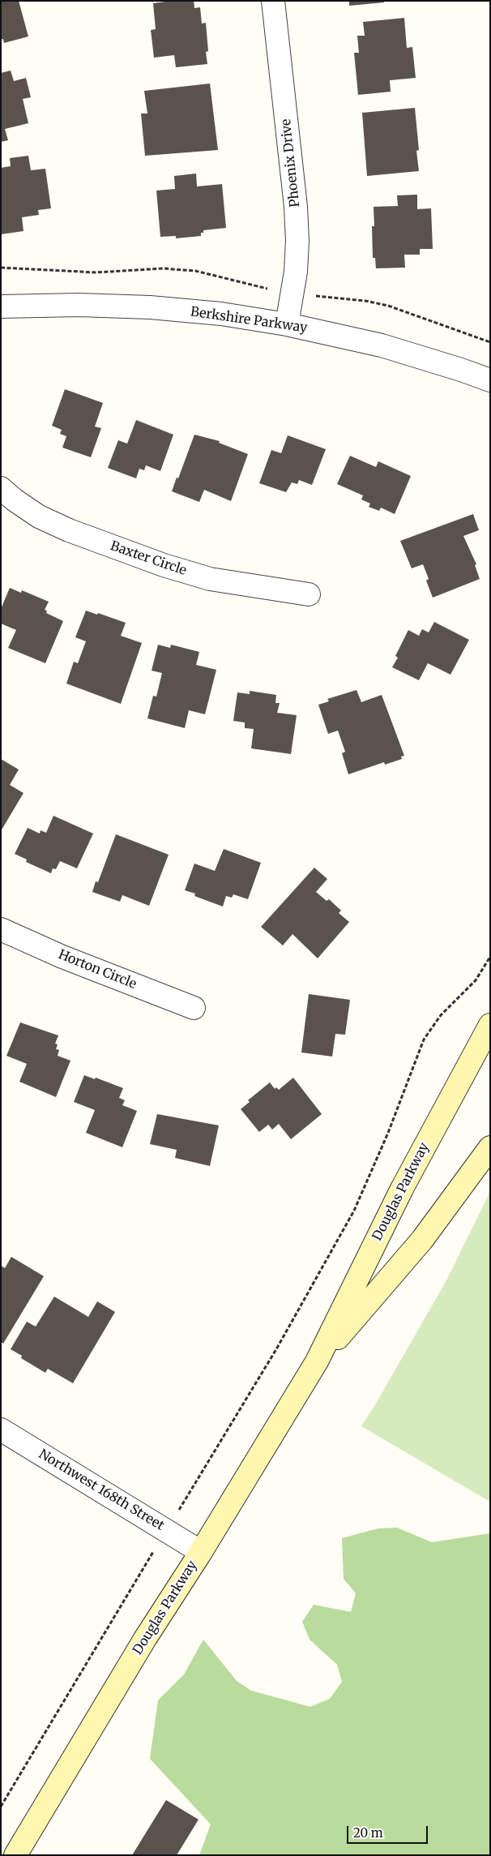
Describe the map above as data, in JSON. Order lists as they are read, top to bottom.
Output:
{
  "streets": {
    "main road": ["Douglas Parkway"],
    "street": [
      "Phoenix Drive",
      "Berkshire Parkway",
      "Baxter Circle",
      "Horton Circle",
      "Northwest 168th Street"
    ]
  },
  "crossings": [
    ["Phoenix Drive", "Berkshire Parkway"],
    ["Douglas Parkway", "Northwest 168th Street"]
  ],
  "scale_bar": "20 m"
}
